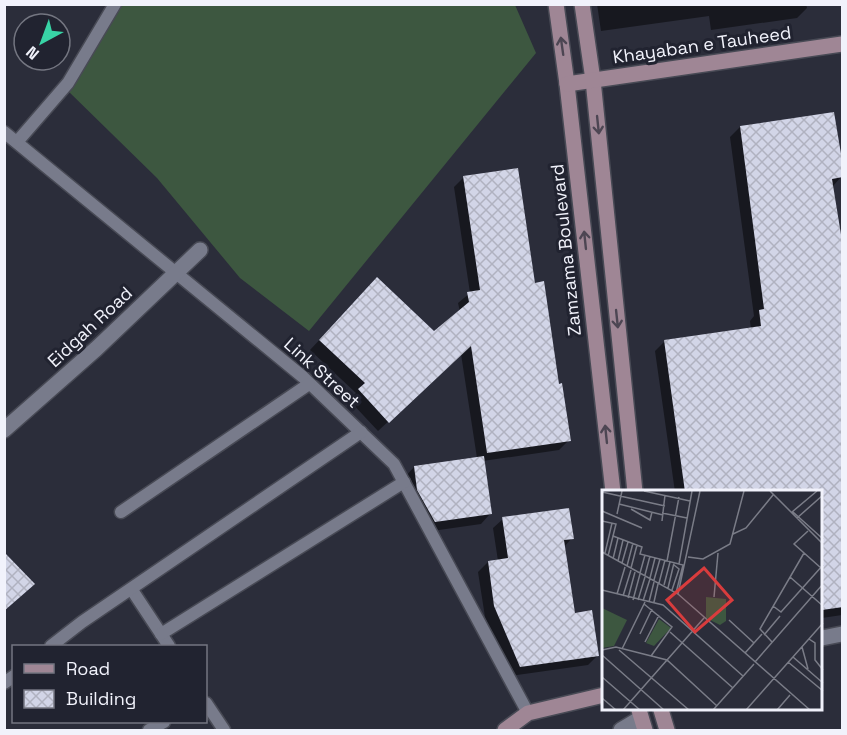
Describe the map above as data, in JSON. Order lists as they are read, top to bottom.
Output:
{
  "streets": {
    "main road": ["Khayaban e Tauheed", "Zamzama Boulevard"],
    "street": ["Eidgah Road"],
    "lane": ["Link Street"]
  },
  "crossings": [
    ["Khayaban e Tauheed", "Zamzama Boulevard"],
    ["Eidgah Road", "Link Street"]
  ],
  "legend": ["Road", "Building"],
  "north": "bottom left"
}
